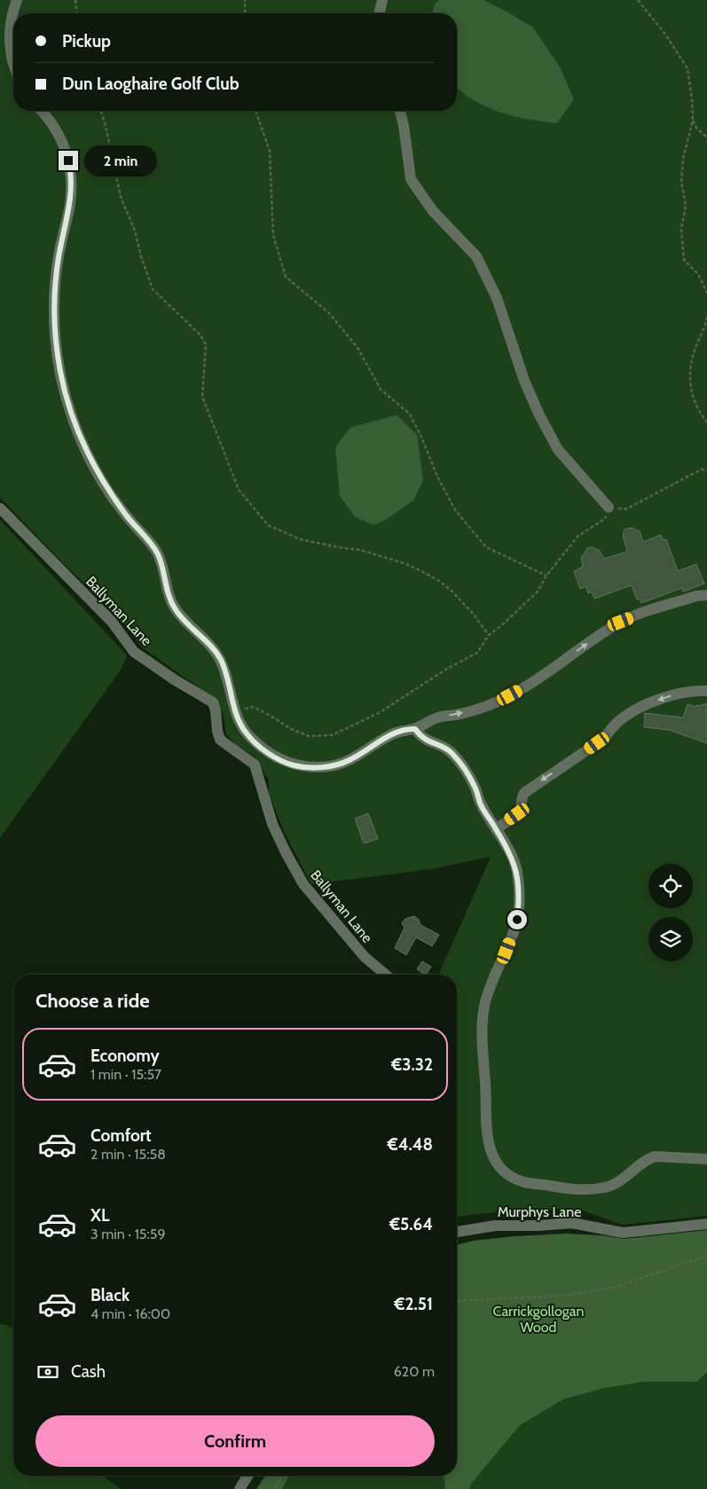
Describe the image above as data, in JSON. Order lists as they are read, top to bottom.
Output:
{
  "streets": {
    "street": ["Ballyman Lane", "Murphys Lane"]
  },
  "parks": ["Carrickgollogan Wood"],
  "page": {
    "banner": ["Pickup", "Dun Laoghaire Golf Club"],
    "bubble": "2 min",
    "heading": "Choose a ride",
    "list": [
      {
        "name": "Economy",
        "note": "1 min · 15:57",
        "value": "€3.32"
      },
      {
        "name": "Comfort",
        "note": "2 min · 15:58",
        "value": "€4.48"
      },
      {
        "name": "XL",
        "note": "3 min · 15:59",
        "value": "€5.64"
      },
      {
        "name": "Black",
        "note": "4 min · 16:00",
        "value": "€2.51"
      }
    ],
    "pay": ["Cash", "620 m"],
    "buttons": "Confirm"
  }
}
